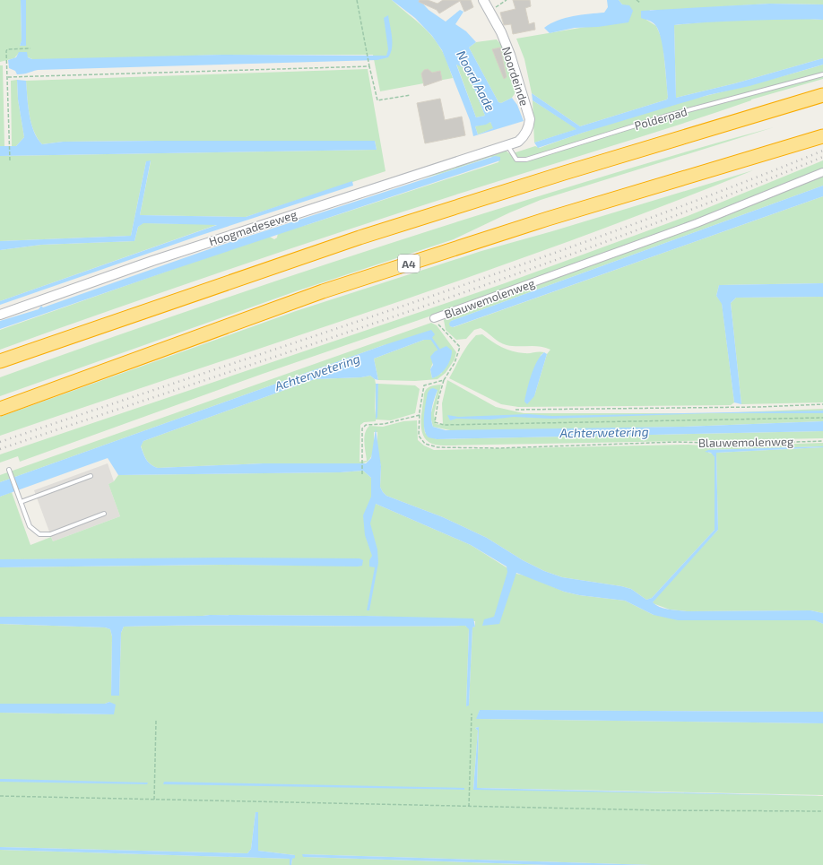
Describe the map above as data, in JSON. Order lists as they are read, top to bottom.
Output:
{
  "streets": {
    "highway": ["A4"],
    "street": ["Noordeinde", "Hoogmadeseweg", "Blauwemolenweg"],
    "lane": ["Polderpad"]
  },
  "crossings": [
    ["Noordeinde", "Polderpad"],
    ["Noordeinde", "Hoogmadeseweg"],
    ["Polderpad", "Hoogmadeseweg"]
  ],
  "water": ["Noord Aade", "Achterwetering"]
}
